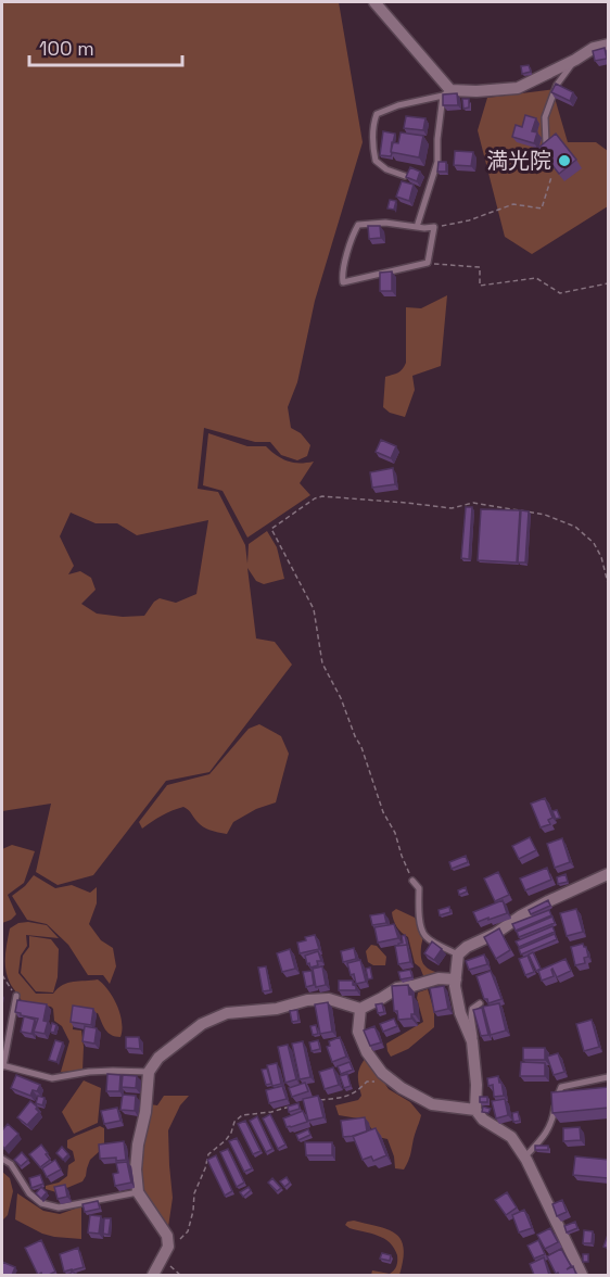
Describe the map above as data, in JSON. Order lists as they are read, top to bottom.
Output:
{
  "places": ["満光院"],
  "scale_bar": "100 m"
}
